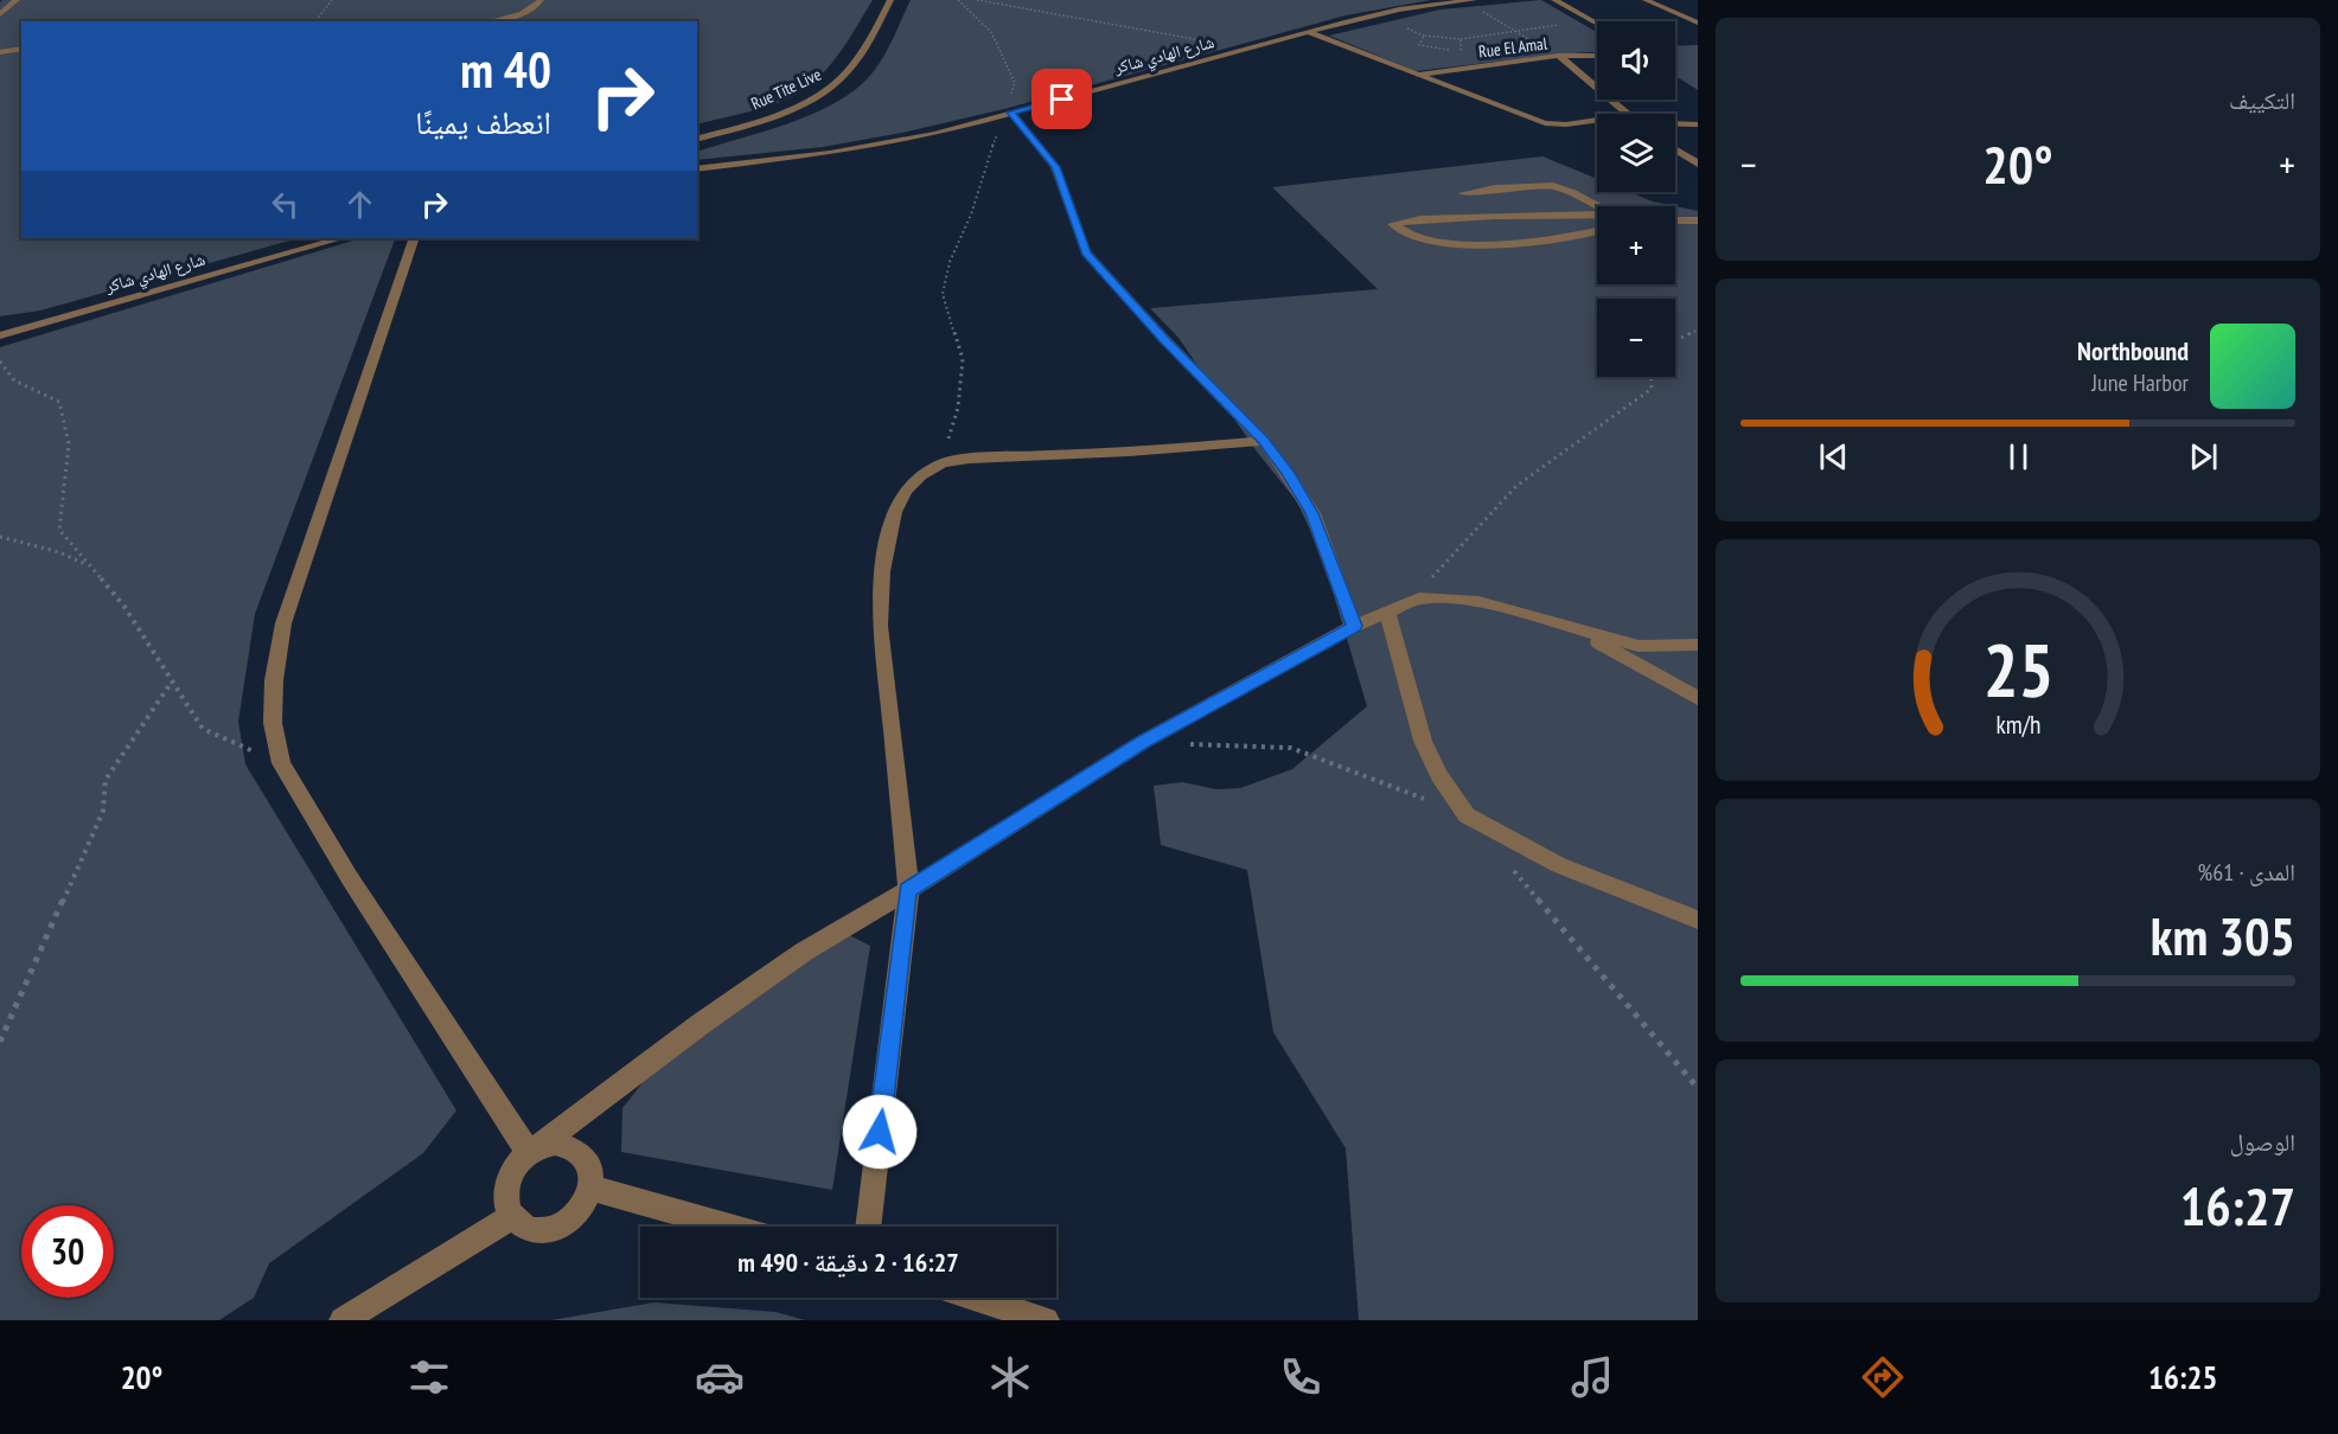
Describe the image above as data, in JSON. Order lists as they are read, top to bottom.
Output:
{
  "streets": {
    "street": ["Rue El Amal", "شارع الهادي شاكر", "Rue Tite Live"]
  },
  "page": {
    "tile": [
      "التكييف",
      ["المدى · 61%", "305 km"],
      ["الوصول", "16:27"]
    ],
    "map_buttons": ["+", "−"],
    "turn": ["40 m", "انعطف يمينًا"],
    "heat": ["−", "20°", "+"],
    "song": ["Northbound", "June Harbor"],
    "limit": "30",
    "trip": "16:27 · 2 دقيقة · 490 m",
    "tabs": ["16:25", "20°"],
    "gauge": ["25", "km/h"]
  }
}
